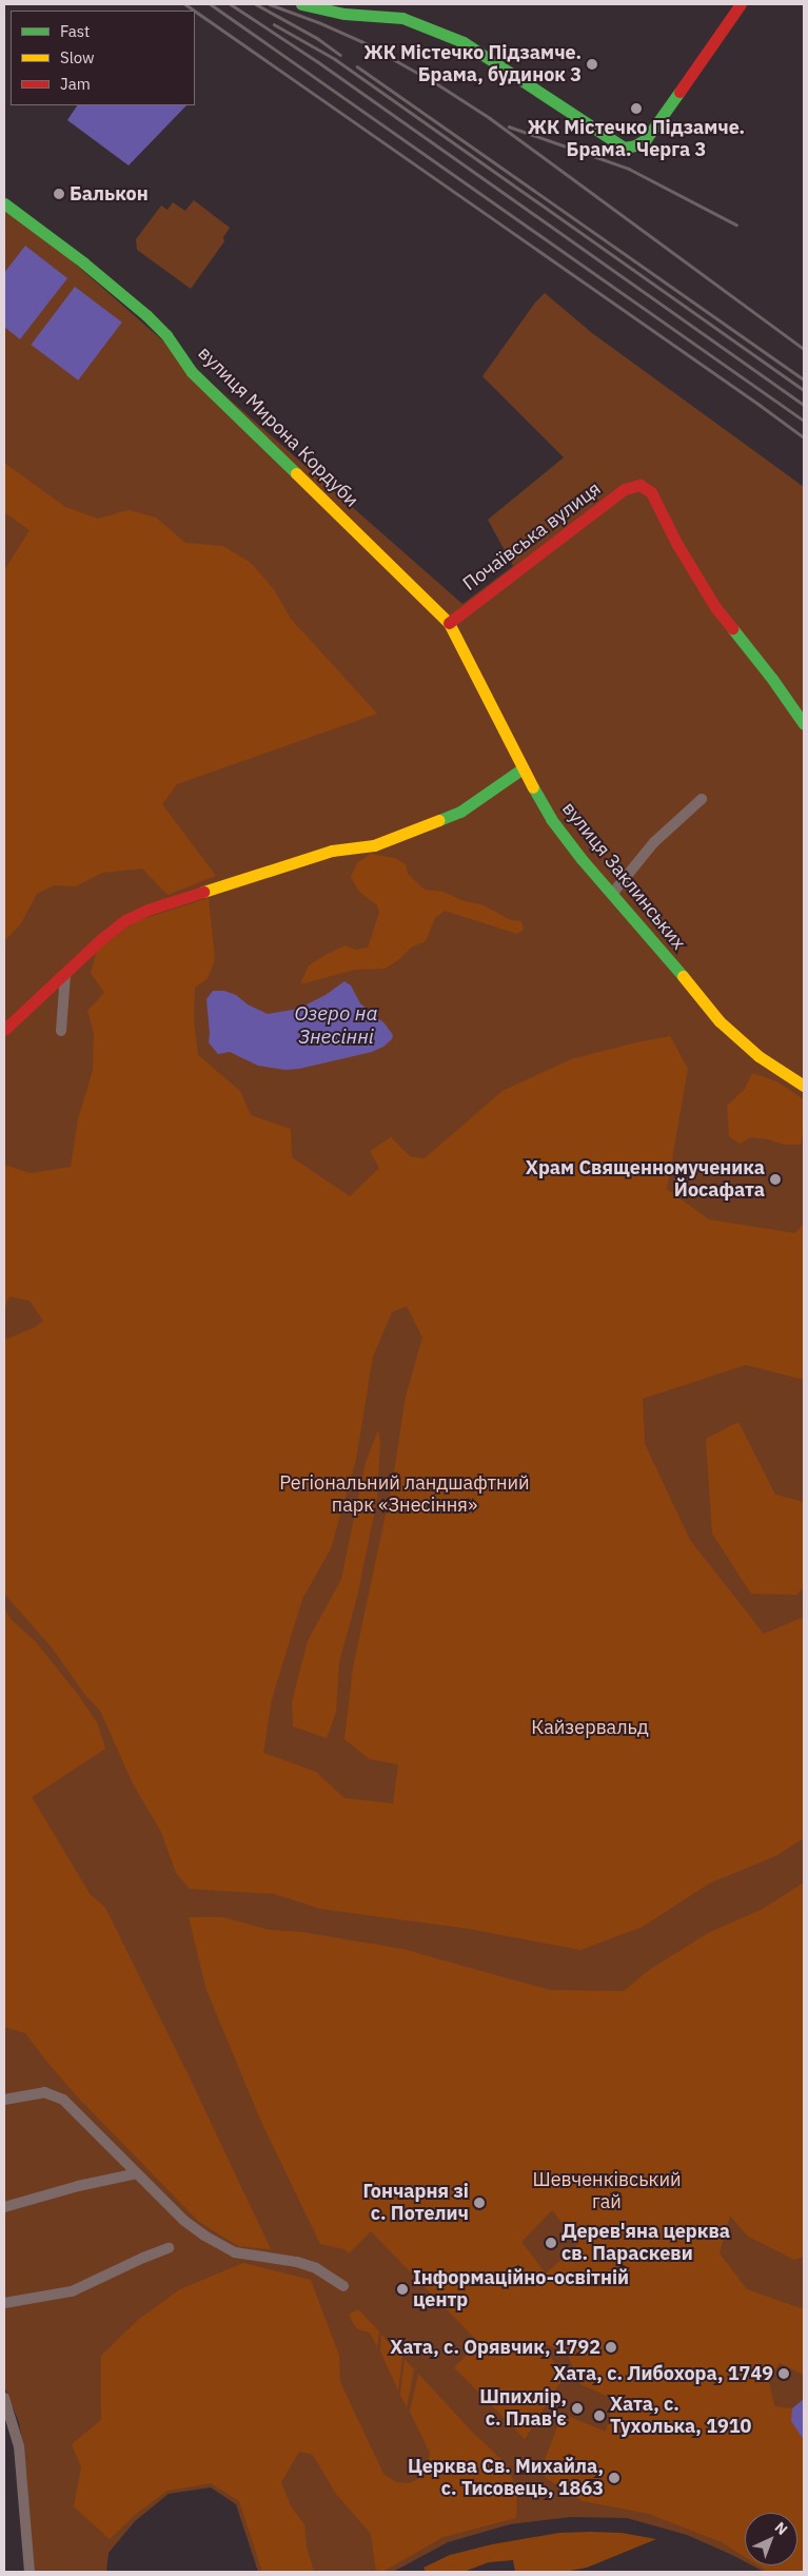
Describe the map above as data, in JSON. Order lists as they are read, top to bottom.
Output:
{
  "streets": {
    "street": ["вулиця Мирона Кордуби", "Почаївська вулиця", "вулиця Заклинських"]
  },
  "crossings": [
    ["вулиця Мирона Кордуби", "Почаївська вулиця"],
    ["вулиця Мирона Кордуби", "вулиця Заклинських"],
    ["Почаївська вулиця", "вулиця Заклинських"]
  ],
  "water": ["Озеро на Знесінні"],
  "parks": ["Регіональний ландшафтний парк «Знесіння»", "Кайзервальд", "Шевченківський гай"],
  "places": [
    "ЖК Містечко Підзамче. Брама, будинок 3",
    "ЖК Містечко Підзамче. Брама. Черга 3",
    "Балькон",
    "Храм Священномученика Йосафата",
    "Гончарня зі с. Потелич",
    "Дерев'яна церква св. Параскеви",
    "Інформаційно-освітній центр",
    "Хата, с. Орявчик, 1792",
    "Хата, с. Либохора, 1749",
    "Шпихлір, с. Плав'є",
    "Хата, с. Тухолька, 1910",
    "Церква Св. Михайла, с. Тисовець, 1863"
  ],
  "legend": ["Fast", "Slow", "Jam"],
  "north": "top right"
}
